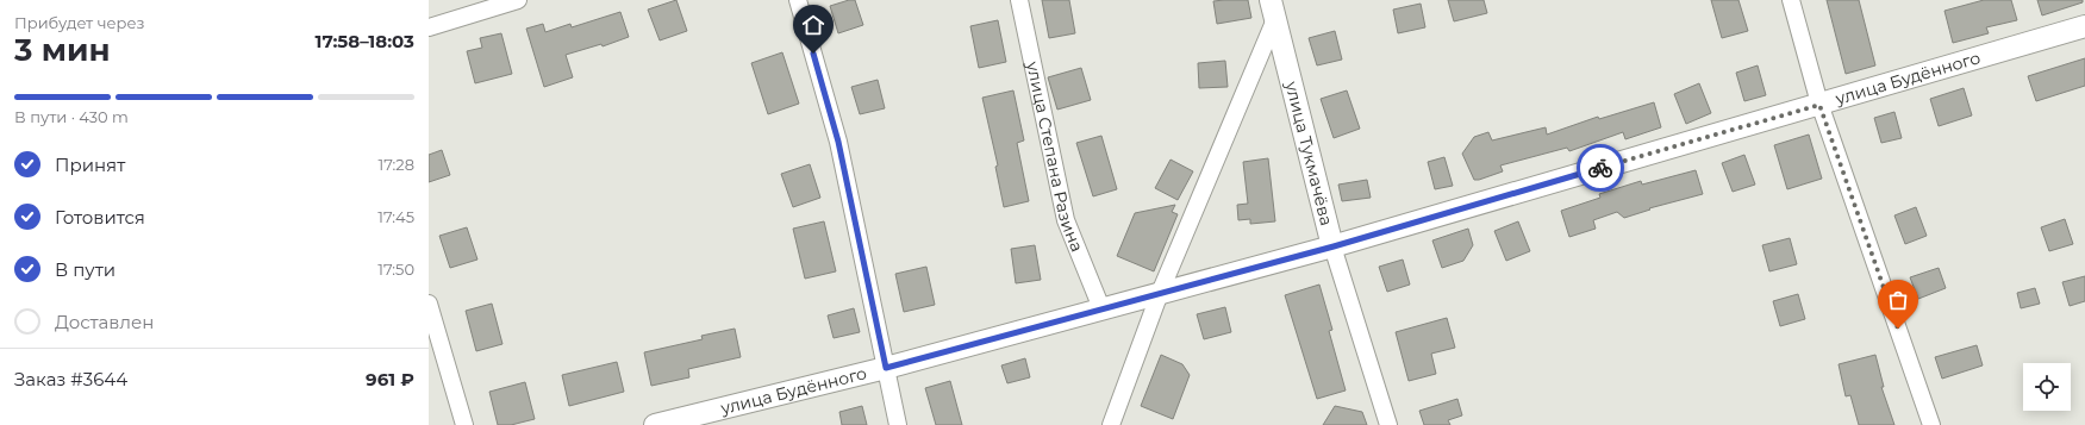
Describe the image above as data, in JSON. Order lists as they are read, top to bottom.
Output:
{
  "streets": {
    "street": ["улица Будённого", "улица Тукмачёва", "улица Степана Разина"]
  },
  "crossings": [
    ["улица Будённого", "улица Тукмачёва"],
    ["улица Будённого", "улица Степана Разина"]
  ],
  "page": {
    "heading": ["3 мин", "Прибудет через", "17:58–18:03"],
    "panel": ["Заказ #3644", "961 ₽"],
    "bar": "В пути · 430 m",
    "list": [
      ["Принят", "17:28"],
      ["Готовится", "17:45"],
      ["В пути", "17:50"],
      "Доставлен"
    ]
  }
}
